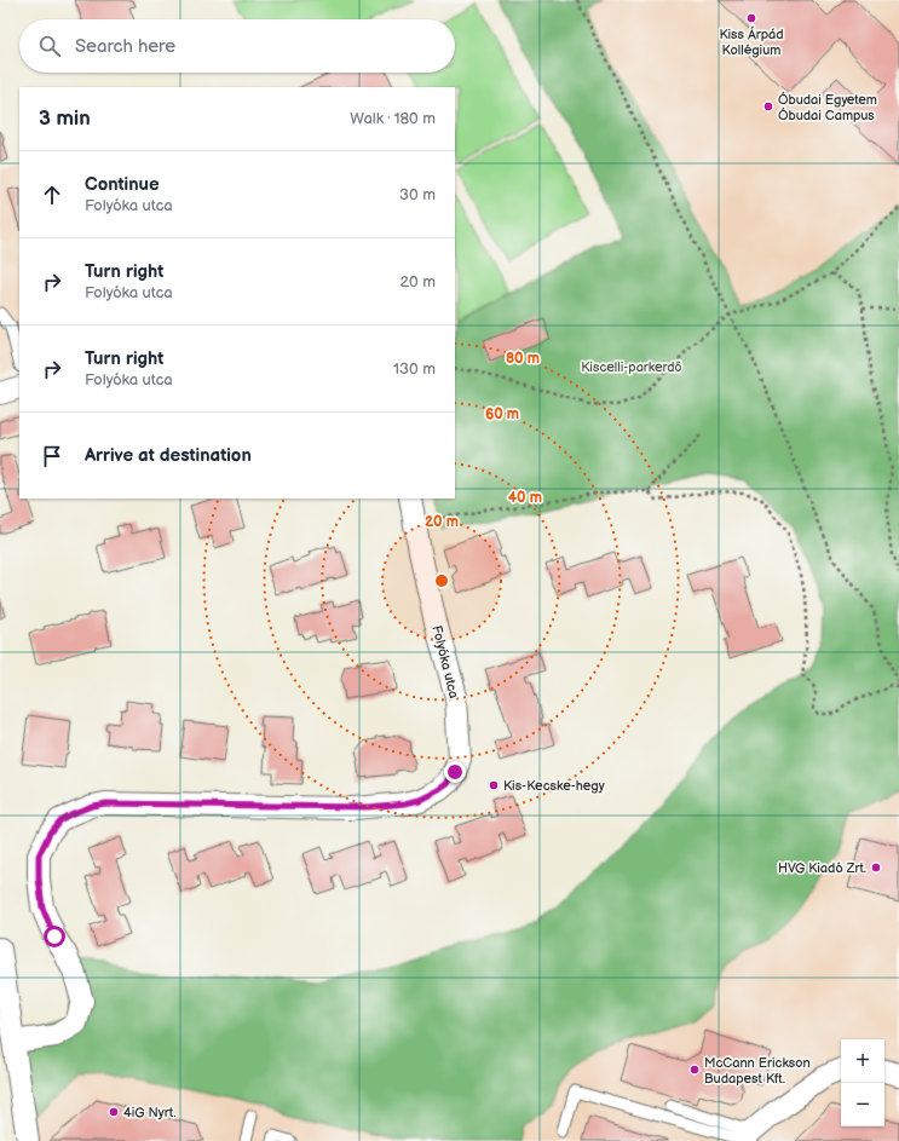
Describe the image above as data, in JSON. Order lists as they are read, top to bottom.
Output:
{
  "streets": {
    "street": ["Folyóka utca"]
  },
  "parks": ["Kiscelli-parkerdő"],
  "places": [
    "Kiss Árpád Kollégium",
    "Óbudai Egyetem Óbudai Campus",
    "Kis-Kecske-hegy",
    "HVG Kiadó Zrt.",
    "McCann Erickson Budapest Kft.",
    "4iG Nyrt."
  ],
  "page": {
    "search": "Search here",
    "heading": ["3 min", "Walk · 180 m"],
    "list": [
      ["Continue", "Folyóka utca", "30 m"],
      ["Turn right", "Folyóka utca", "20 m"],
      ["Turn right", "Folyóka utca", "130 m"],
      "Arrive at destination"
    ],
    "map_buttons": ["+", "−"]
  },
  "rings": [
    "80 m",
    "60 m",
    "40 m",
    "20 m"
  ]
}
